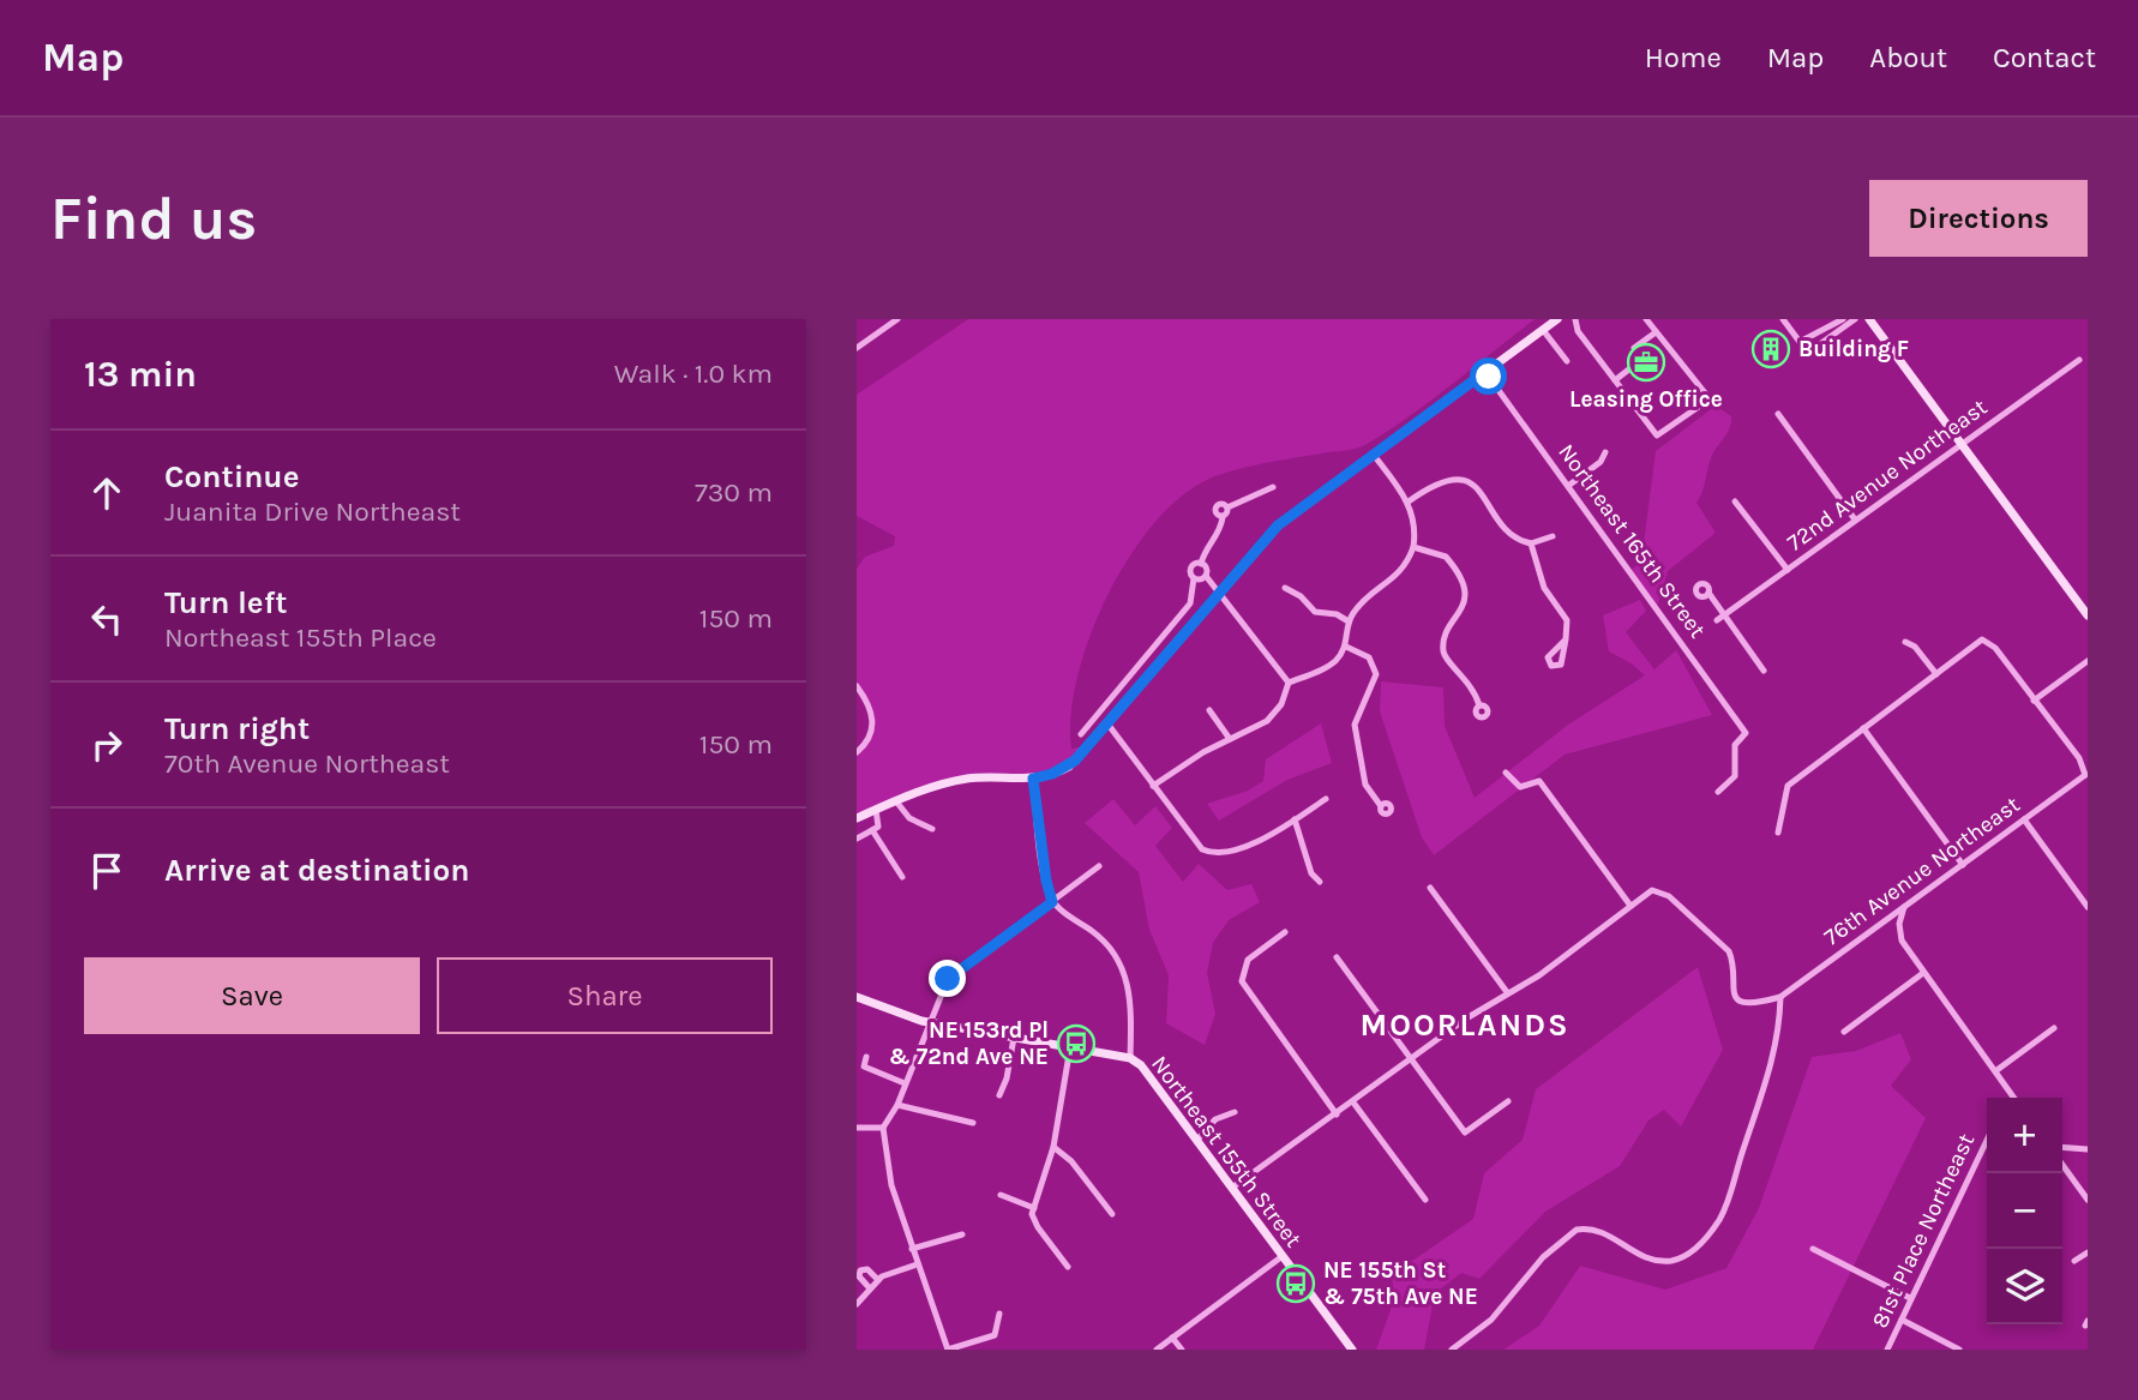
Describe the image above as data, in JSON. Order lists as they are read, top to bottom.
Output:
{
  "streets": {
    "main road": ["Northeast 155th Street"],
    "street": [
      "72nd Avenue Northeast",
      "Northeast 165th Street",
      "76th Avenue Northeast",
      "81st Place Northeast"
    ]
  },
  "districts": ["MOORLANDS"],
  "places": {
    "building": ["Building F"],
    "office": ["Leasing Office"],
    "bus stop": ["NE 153rd Pl & 72nd Ave NE", "NE 155th St & 75th Ave NE"]
  },
  "page": {
    "header": "Map",
    "nav": [
      "Home",
      "Map",
      "About",
      "Contact"
    ],
    "buttons": [
      "Directions",
      ["Save", "Share"]
    ],
    "title": "Find us",
    "heading": ["13 min", "Walk · 1.0 km"],
    "list": [
      ["Continue", "Juanita Drive Northeast", "730 m"],
      ["Turn left", "Northeast 155th Place", "150 m"],
      ["Turn right", "70th Avenue Northeast", "150 m"],
      "Arrive at destination"
    ],
    "map_buttons": ["+", "−"]
  }
}
